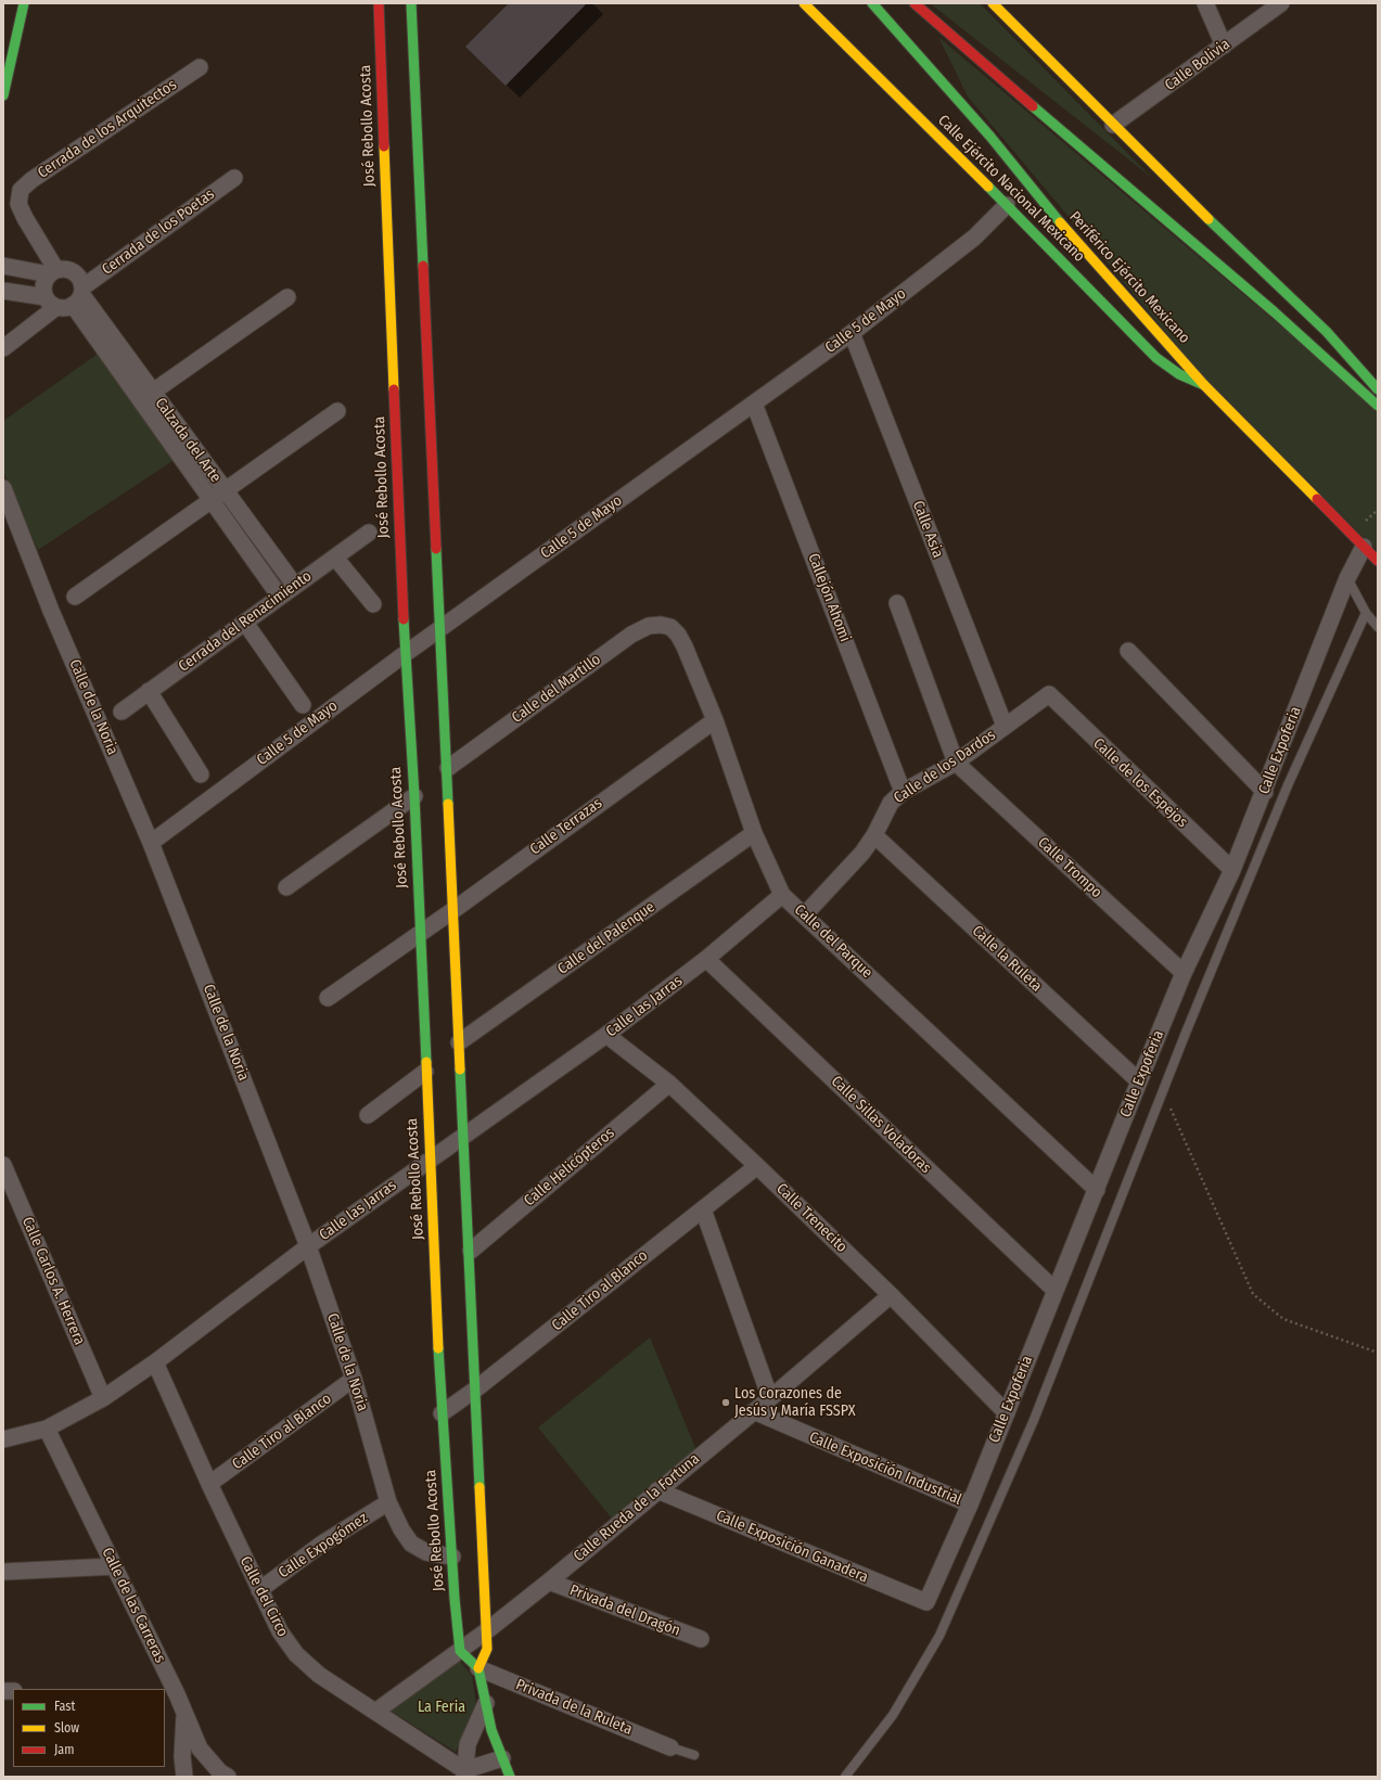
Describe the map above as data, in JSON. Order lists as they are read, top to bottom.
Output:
{
  "streets": {
    "main road": ["José Rebollo Acosta", "Calle Ejército Nacional Mexicano", "Periférico Ejército Mexicano"],
    "street": [
      "Calle Bolivia",
      "Cerrada de los Arquitectos",
      "Cerrada de los Poetas",
      "Calle 5 de Mayo",
      "Calzada del Arte",
      "Calle Asia",
      "Callejón Ahomi",
      "Cerrada del Renacimiento",
      "Calle del Martillo",
      "Calle de la Noria",
      "Calle Expoferia",
      "Calle de los Dardos",
      "Calle de los Espejos",
      "Calle Terrazas",
      "Calle Trompo",
      "Calle del Palenque",
      "Calle del Parque",
      "Calle la Ruleta",
      "Calle las Jarras",
      "Calle Sillas Voladoras",
      "Calle Helicópteros",
      "Calle Trenecito",
      "Calle Carlos A. Herrera",
      "Calle Tiro al Blanco",
      "Calle Exposición Industrial",
      "Calle Rueda de la Fortuna",
      "Calle Expogómez",
      "Calle Exposición Ganadera",
      "Calle del Circo",
      "Calle de las Carreras",
      "Privada del Dragón",
      "Privada de la Ruleta"
    ]
  },
  "crossings": [
    ["José Rebollo Acosta", "Calle 5 de Mayo"],
    ["José Rebollo Acosta", "Calle de la Noria"],
    ["José Rebollo Acosta", "Calle Terrazas"],
    ["José Rebollo Acosta", "Calle las Jarras"],
    ["José Rebollo Acosta", "Calle Tiro al Blanco"],
    ["José Rebollo Acosta", "Calle Rueda de la Fortuna"],
    ["Cerrada de los Arquitectos", "Cerrada de los Poetas"],
    ["Cerrada de los Arquitectos", "Calzada del Arte"],
    ["Calle Ejército Nacional Mexicano", "Periférico Ejército Mexicano"],
    ["Calle Ejército Nacional Mexicano", "Calle 5 de Mayo"],
    ["Cerrada de los Poetas", "Calzada del Arte"],
    ["Periférico Ejército Mexicano", "Calle Expoferia"],
    ["Calle 5 de Mayo", "Calle Asia"],
    ["Calle 5 de Mayo", "Callejón Ahomi"],
    ["Calle 5 de Mayo", "Calle de la Noria"],
    ["Calzada del Arte", "Cerrada del Renacimiento"],
    ["Calle Asia", "Calle de los Dardos"],
    ["Callejón Ahomi", "Calle de los Dardos"],
    ["Calle del Martillo", "Calle del Parque"],
    ["Calle de la Noria", "Calle las Jarras"],
    ["Calle de la Noria", "Calle Tiro al Blanco"],
    ["Calle de la Noria", "Calle Expogómez"],
    ["Calle Expoferia", "Calle de los Espejos"],
    ["Calle Expoferia", "Calle Trompo"],
    ["Calle Expoferia", "Calle del Parque"],
    ["Calle Expoferia", "Calle la Ruleta"],
    ["Calle Expoferia", "Calle Sillas Voladoras"],
    ["Calle Expoferia", "Calle Trenecito"],
    ["Calle Expoferia", "Calle Exposición Industrial"],
    ["Calle Expoferia", "Calle Exposición Ganadera"],
    ["Calle de los Dardos", "Calle de los Espejos"],
    ["Calle de los Dardos", "Calle Trompo"],
    ["Calle de los Dardos", "Calle del Parque"],
    ["Calle de los Dardos", "Calle la Ruleta"],
    ["Calle Terrazas", "Calle del Parque"],
    ["Calle del Palenque", "Calle del Parque"],
    ["Calle del Parque", "Calle las Jarras"],
    ["Calle las Jarras", "Calle Sillas Voladoras"],
    ["Calle las Jarras", "Calle Trenecito"],
    ["Calle las Jarras", "Calle Carlos A. Herrera"],
    ["Calle las Jarras", "Calle del Circo"],
    ["Calle las Jarras", "Calle de las Carreras"],
    ["Calle Helicópteros", "Calle Trenecito"],
    ["Calle Trenecito", "Calle Tiro al Blanco"],
    ["Calle Trenecito", "Calle Rueda de la Fortuna"],
    ["Calle Tiro al Blanco", "Calle del Circo"],
    ["Calle Exposición Industrial", "Calle Rueda de la Fortuna"],
    ["Calle Rueda de la Fortuna", "Calle Exposición Ganadera"],
    ["Calle Rueda de la Fortuna", "Calle del Circo"],
    ["Calle Rueda de la Fortuna", "Privada del Dragón"],
    ["Calle Expogómez", "Calle del Circo"]
  ],
  "parks": ["La Feria"],
  "places": ["Los Corazones de Jesús y María FSSPX"],
  "legend": ["Fast", "Slow", "Jam"]
}
